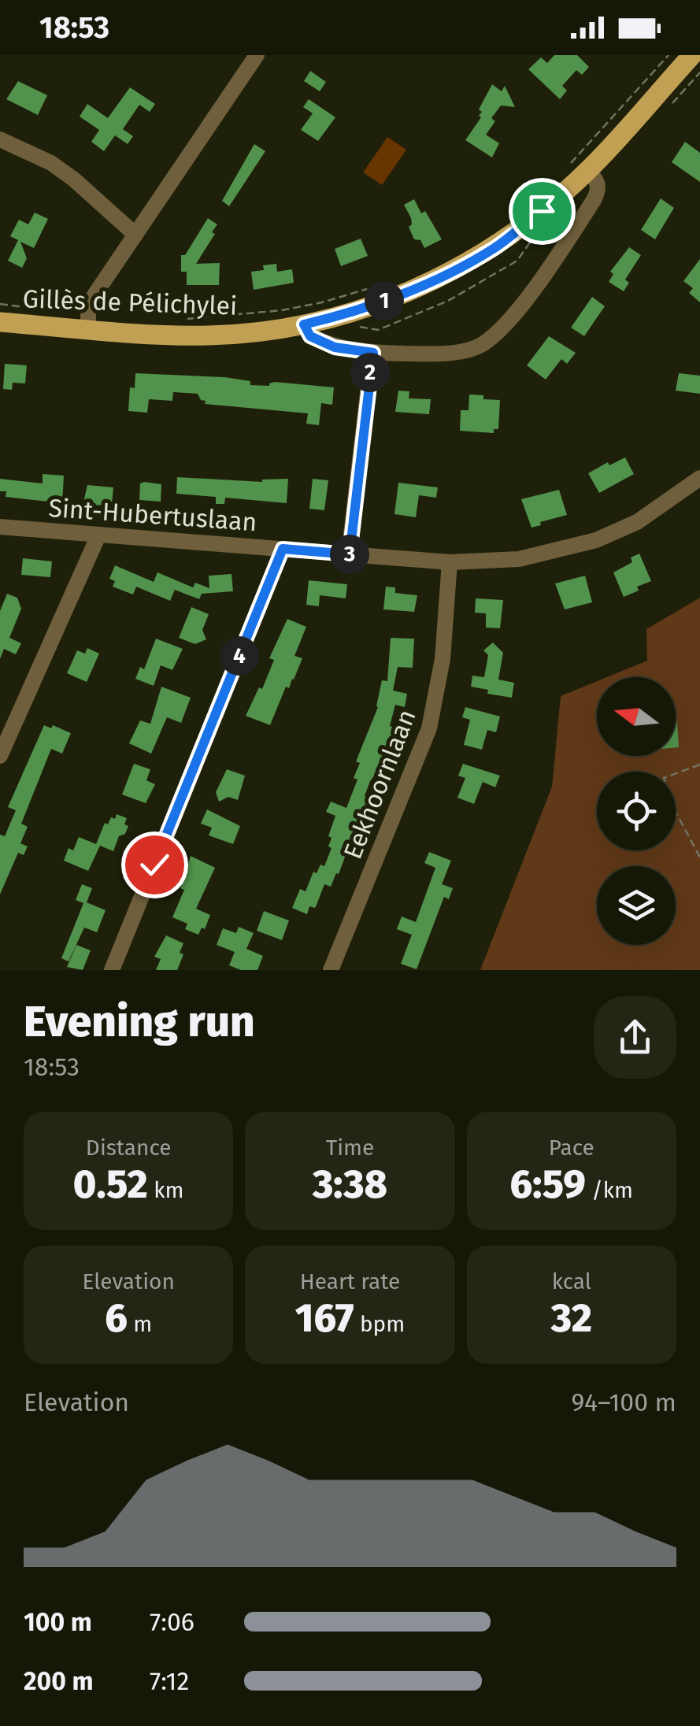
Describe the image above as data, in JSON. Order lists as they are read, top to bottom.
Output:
{
  "streets": {
    "main road": ["Gillès de Pélichylei"],
    "street": ["Sint-Hubertuslaan", "Eekhoornlaan"]
  },
  "crossings": [
    ["Sint-Hubertuslaan", "Eekhoornlaan"]
  ],
  "north": "left",
  "page": {
    "status": "18:53",
    "pins": [
      "1",
      "2",
      "3",
      "4"
    ],
    "heading": ["Evening run", "18:53"],
    "stats": [
      ["Distance", "0.52 km"],
      ["Time", "3:38"],
      ["Pace", "6:59 /km"],
      ["Elevation", "6 m"],
      ["Heart rate", "167 bpm"],
      ["kcal", "32"]
    ],
    "chart": ["Elevation", "94–100 m"],
    "list": [
      {
        "name": "100 m",
        "note": "7:06"
      },
      {
        "name": "200 m",
        "note": "7:12"
      }
    ]
  }
}
